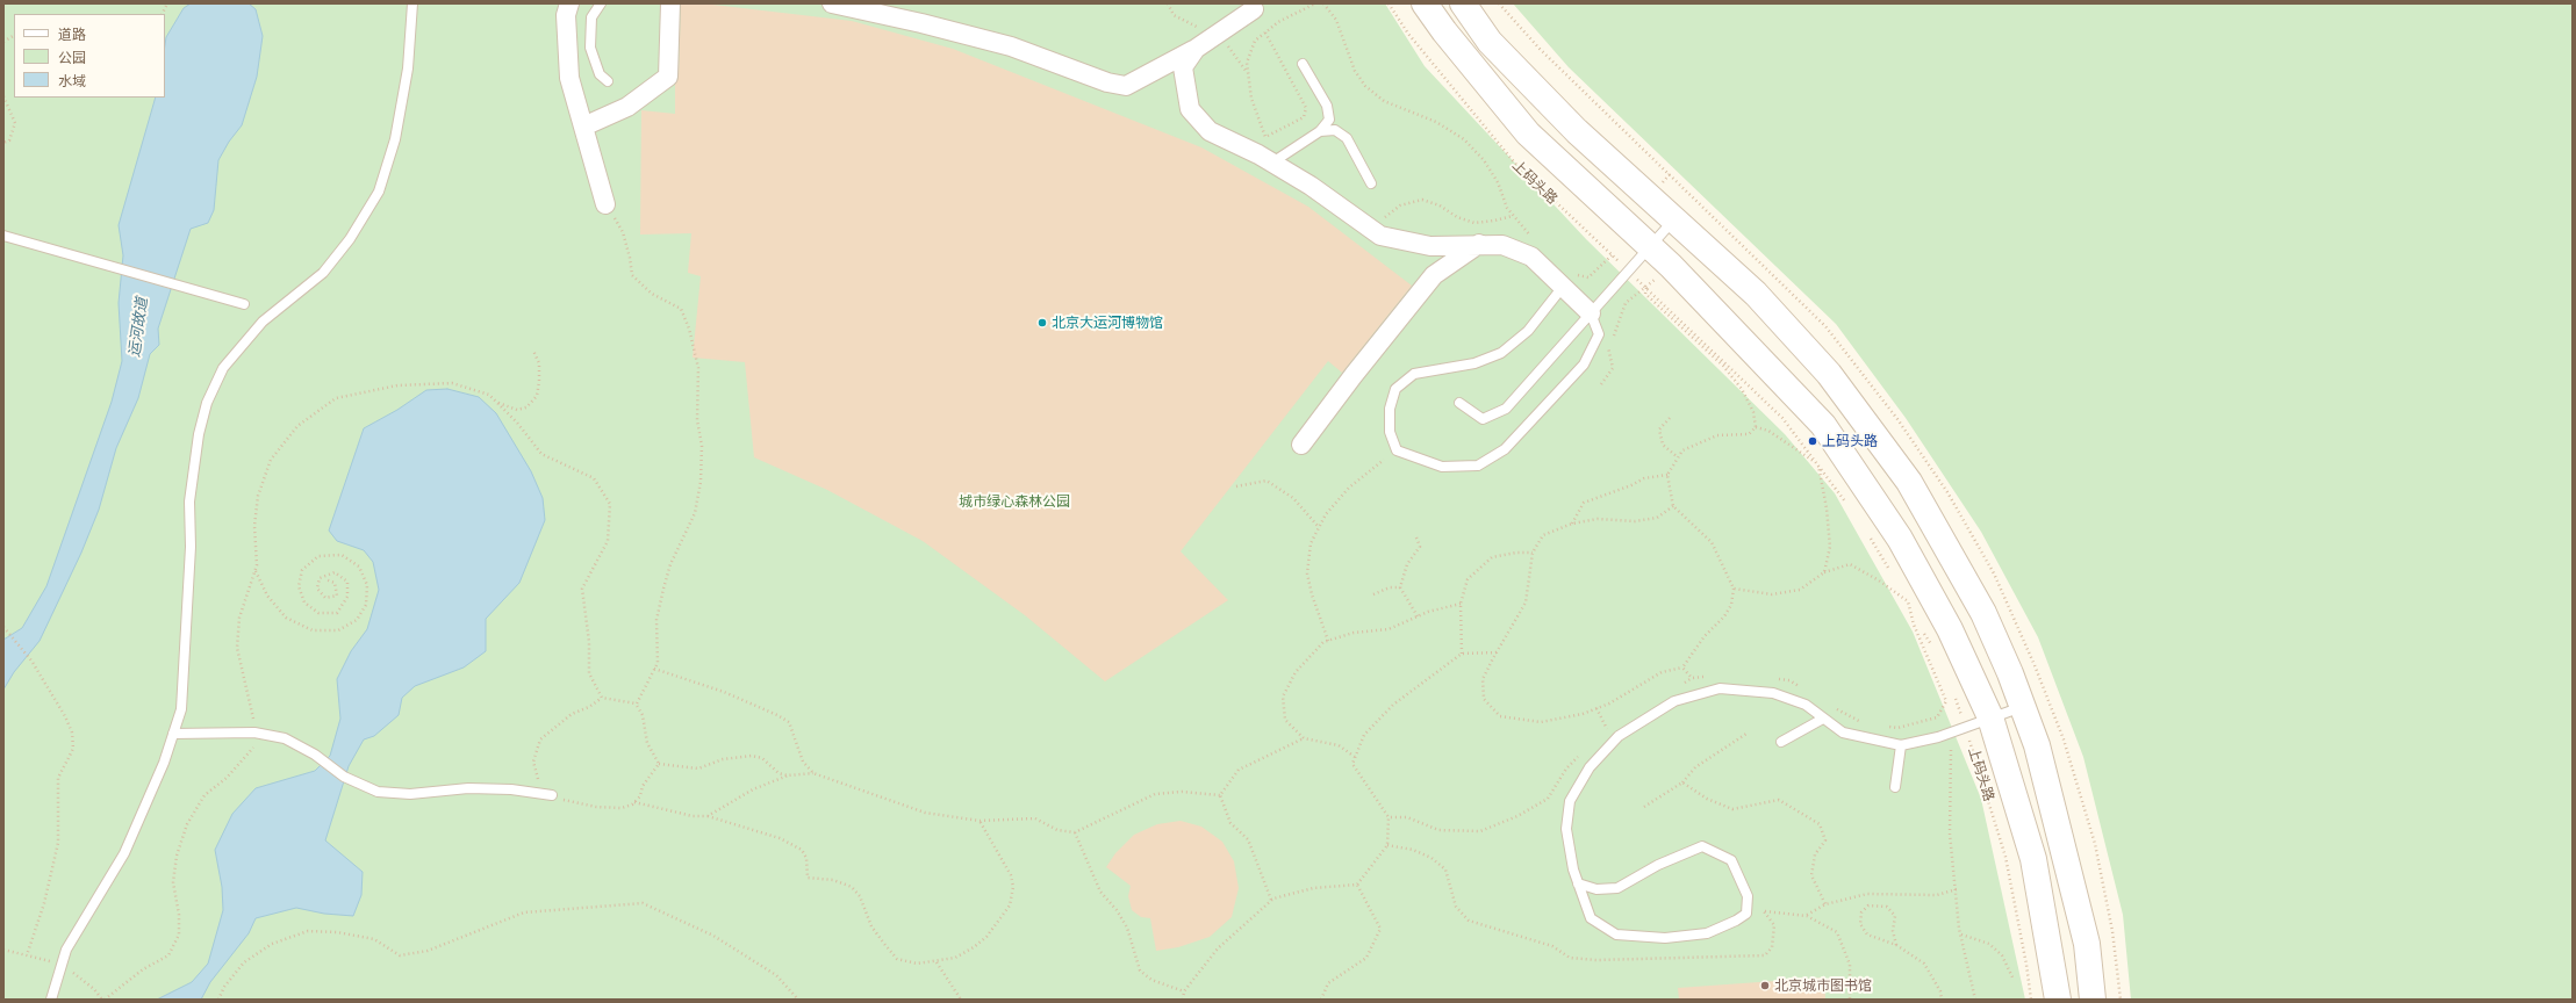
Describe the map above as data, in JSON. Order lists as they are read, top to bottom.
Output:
{
  "streets": {
    "main road": ["上码头路"]
  },
  "water": ["运河故道"],
  "parks": ["城市绿心森林公园"],
  "places": ["北京大运河博物馆", "上码头路", "北京城市图书馆"],
  "legend": ["道路", "公园", "水域"]
}
